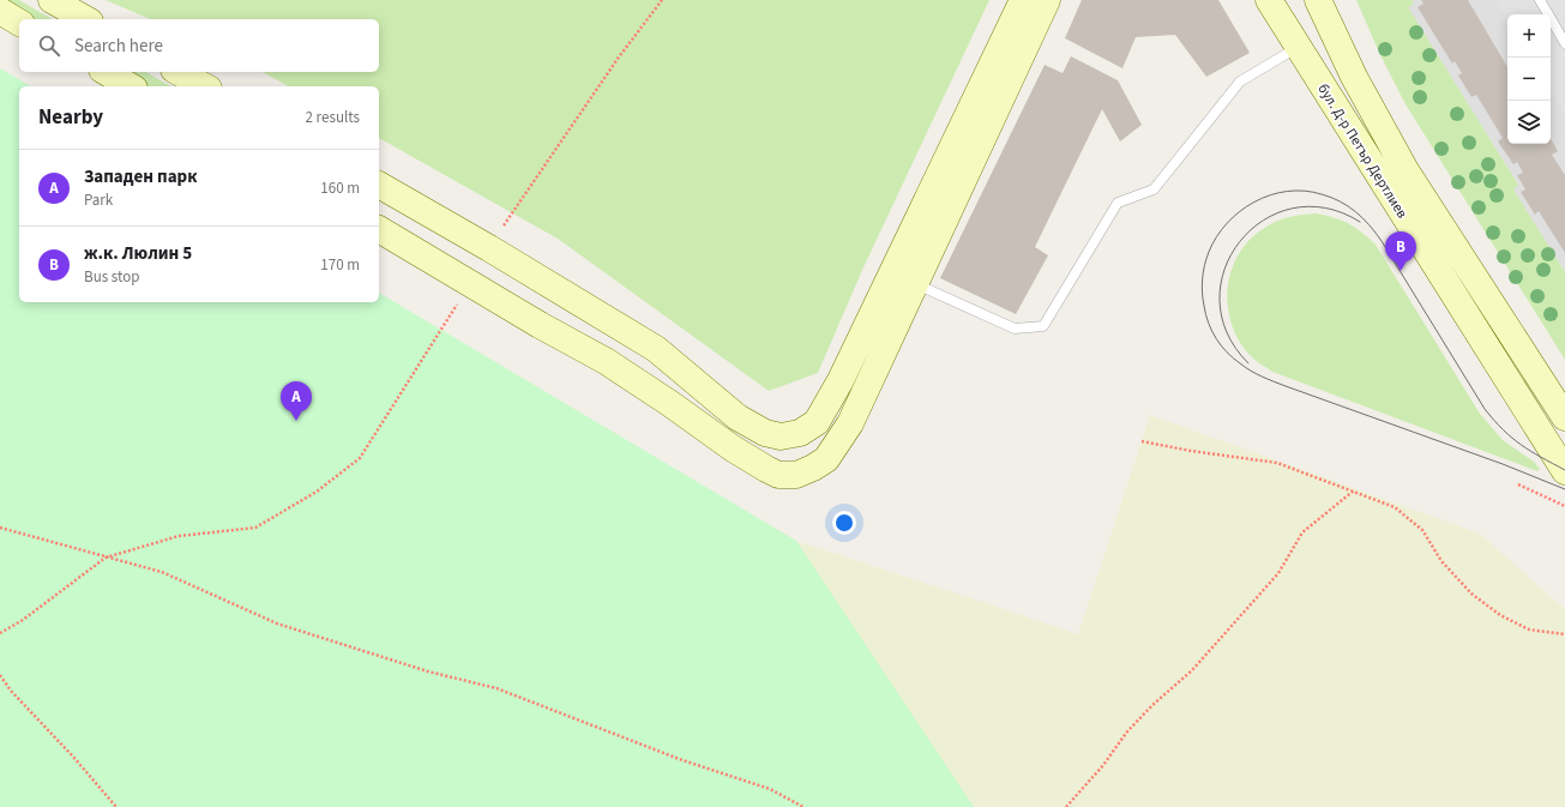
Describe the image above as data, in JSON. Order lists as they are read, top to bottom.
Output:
{
  "streets": {
    "main road": ["бул. Д-р Петър Дертлиев"]
  },
  "page": {
    "map_buttons": ["+", "−"],
    "search": "Search here",
    "heading": ["Nearby", "2 results"],
    "list": [
      {
        "mark": "A",
        "name": "Западен парк",
        "note": "Park",
        "value": "160 m"
      },
      {
        "mark": "B",
        "name": "ж.к. Люлин 5",
        "note": "Bus stop",
        "value": "170 m"
      }
    ],
    "pins": ["B", "A"]
  }
}
